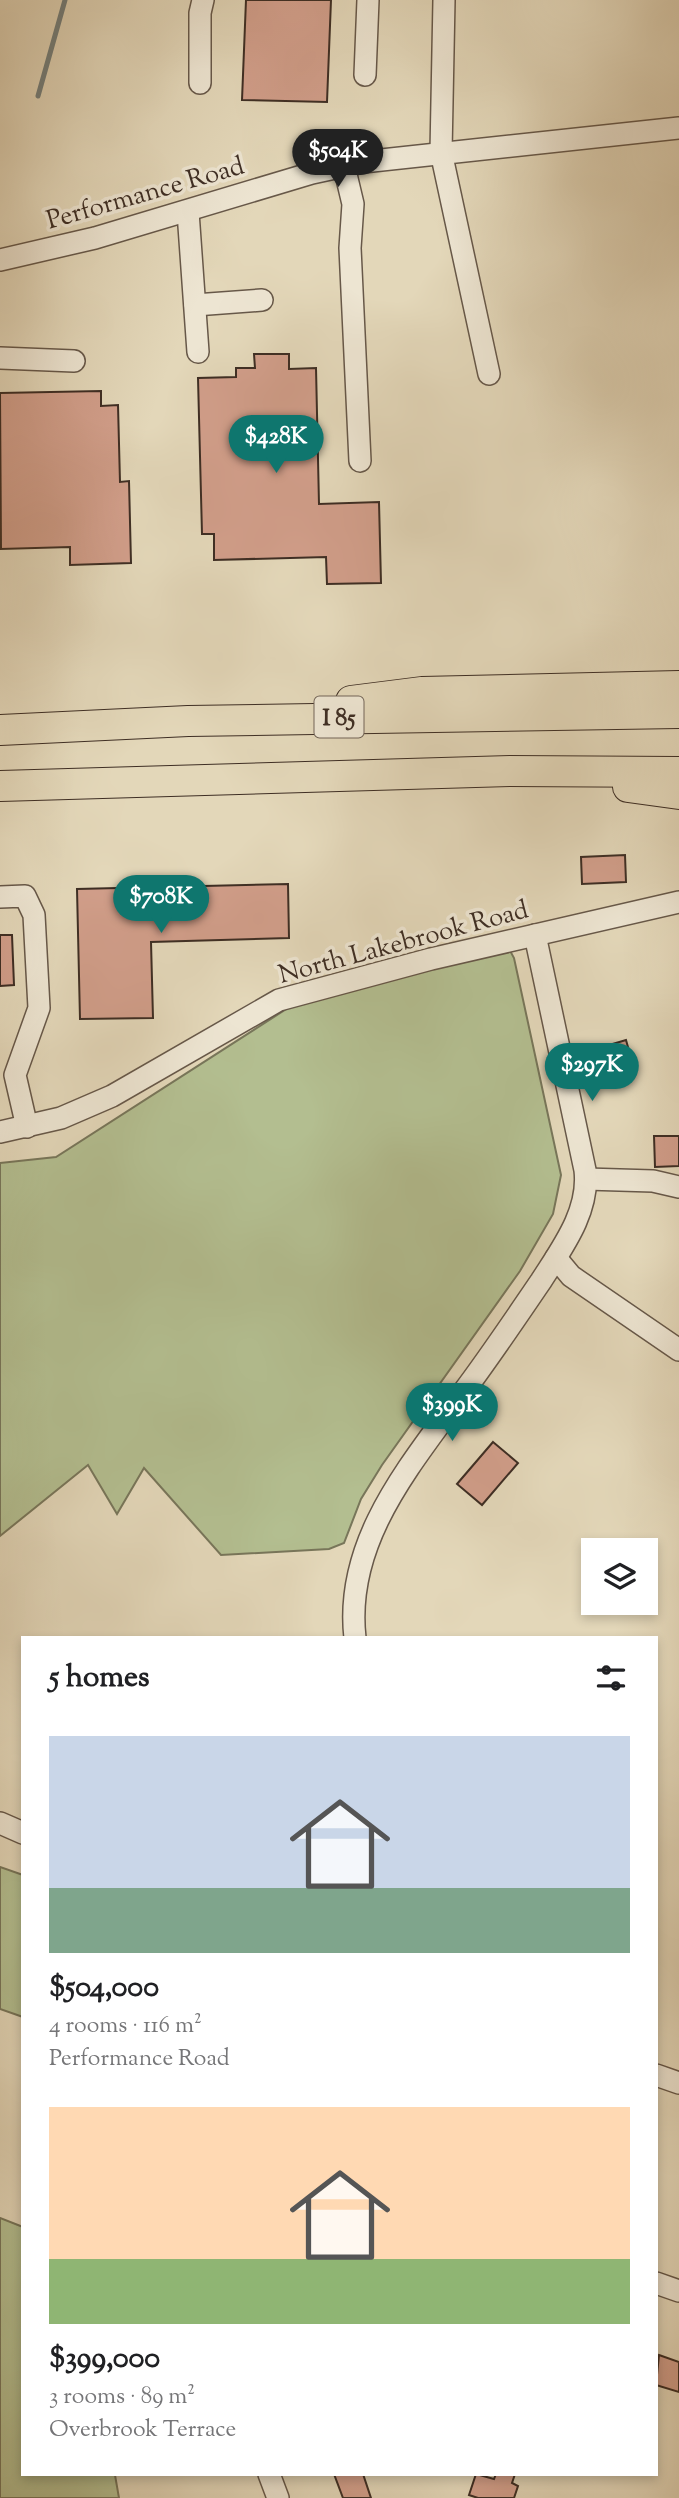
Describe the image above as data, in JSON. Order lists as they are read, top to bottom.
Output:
{
  "streets": {
    "highway": ["I 85"],
    "street": ["Performance Road", "North Lakebrook Road"]
  },
  "page": {
    "price": [
      "$504K",
      "$428K",
      "$708K",
      "$297K",
      "$399K"
    ],
    "heading": "5 homes",
    "list": [
      {
        "name": "$504,000",
        "note": "4 rooms · 116 m² · Performance Road"
      },
      {
        "name": "$399,000",
        "note": "3 rooms · 89 m² · Overbrook Terrace"
      }
    ]
  }
}
